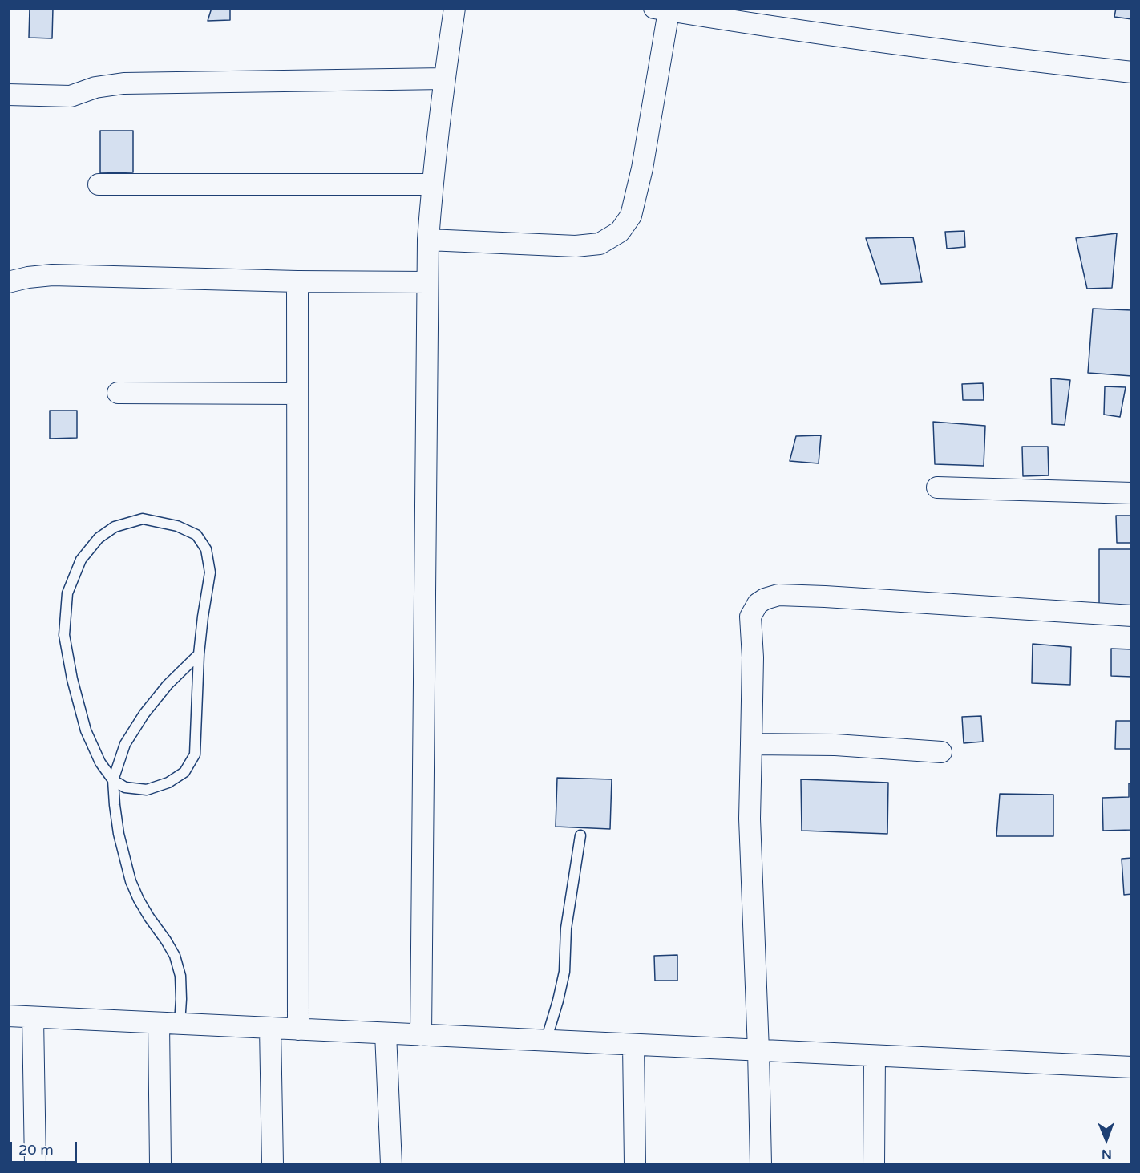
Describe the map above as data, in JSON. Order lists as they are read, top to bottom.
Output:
{
  "scale_bar": "20 m",
  "north": "bottom"
}
